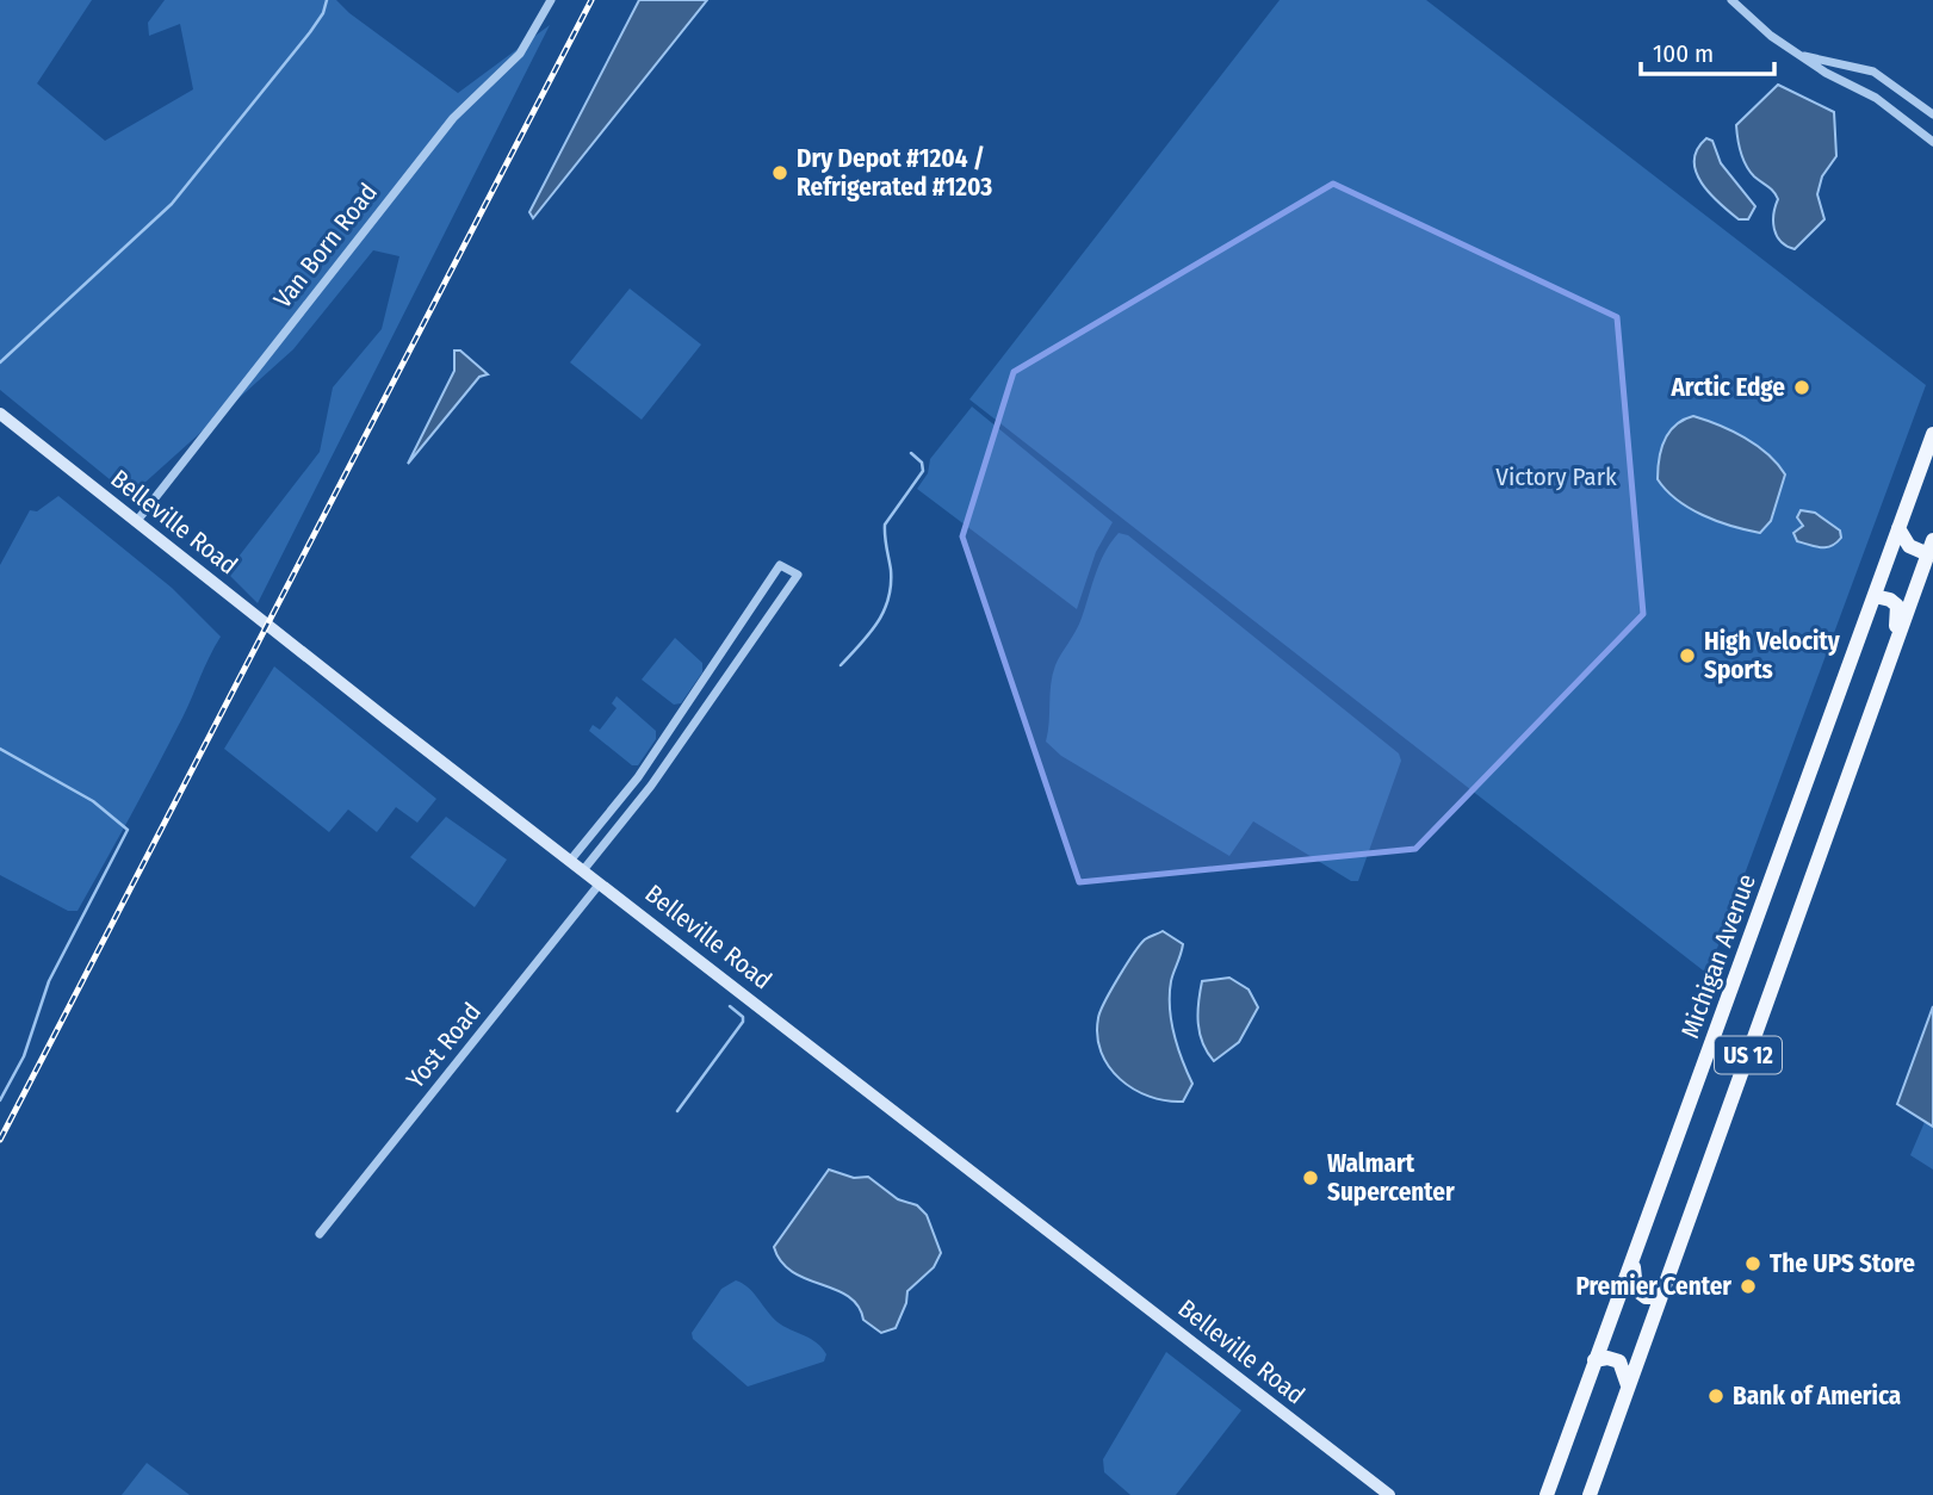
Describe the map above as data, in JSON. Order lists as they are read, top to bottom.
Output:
{
  "streets": {
    "main road": ["Belleville Road", "Michigan Avenue", "US 12"],
    "street": ["Van Born Road", "Yost Road"]
  },
  "crossings": [
    ["Van Born Road", "Belleville Road"],
    ["Belleville Road", "Yost Road"]
  ],
  "parks": ["Victory Park"],
  "places": [
    "Dry Depot #1204 / Refrigerated #1203",
    "Arctic Edge",
    "High Velocity Sports",
    "Walmart Supercenter",
    "The UPS Store",
    "Premier Center",
    "Bank of America"
  ],
  "scale_bar": "100 m"
}
